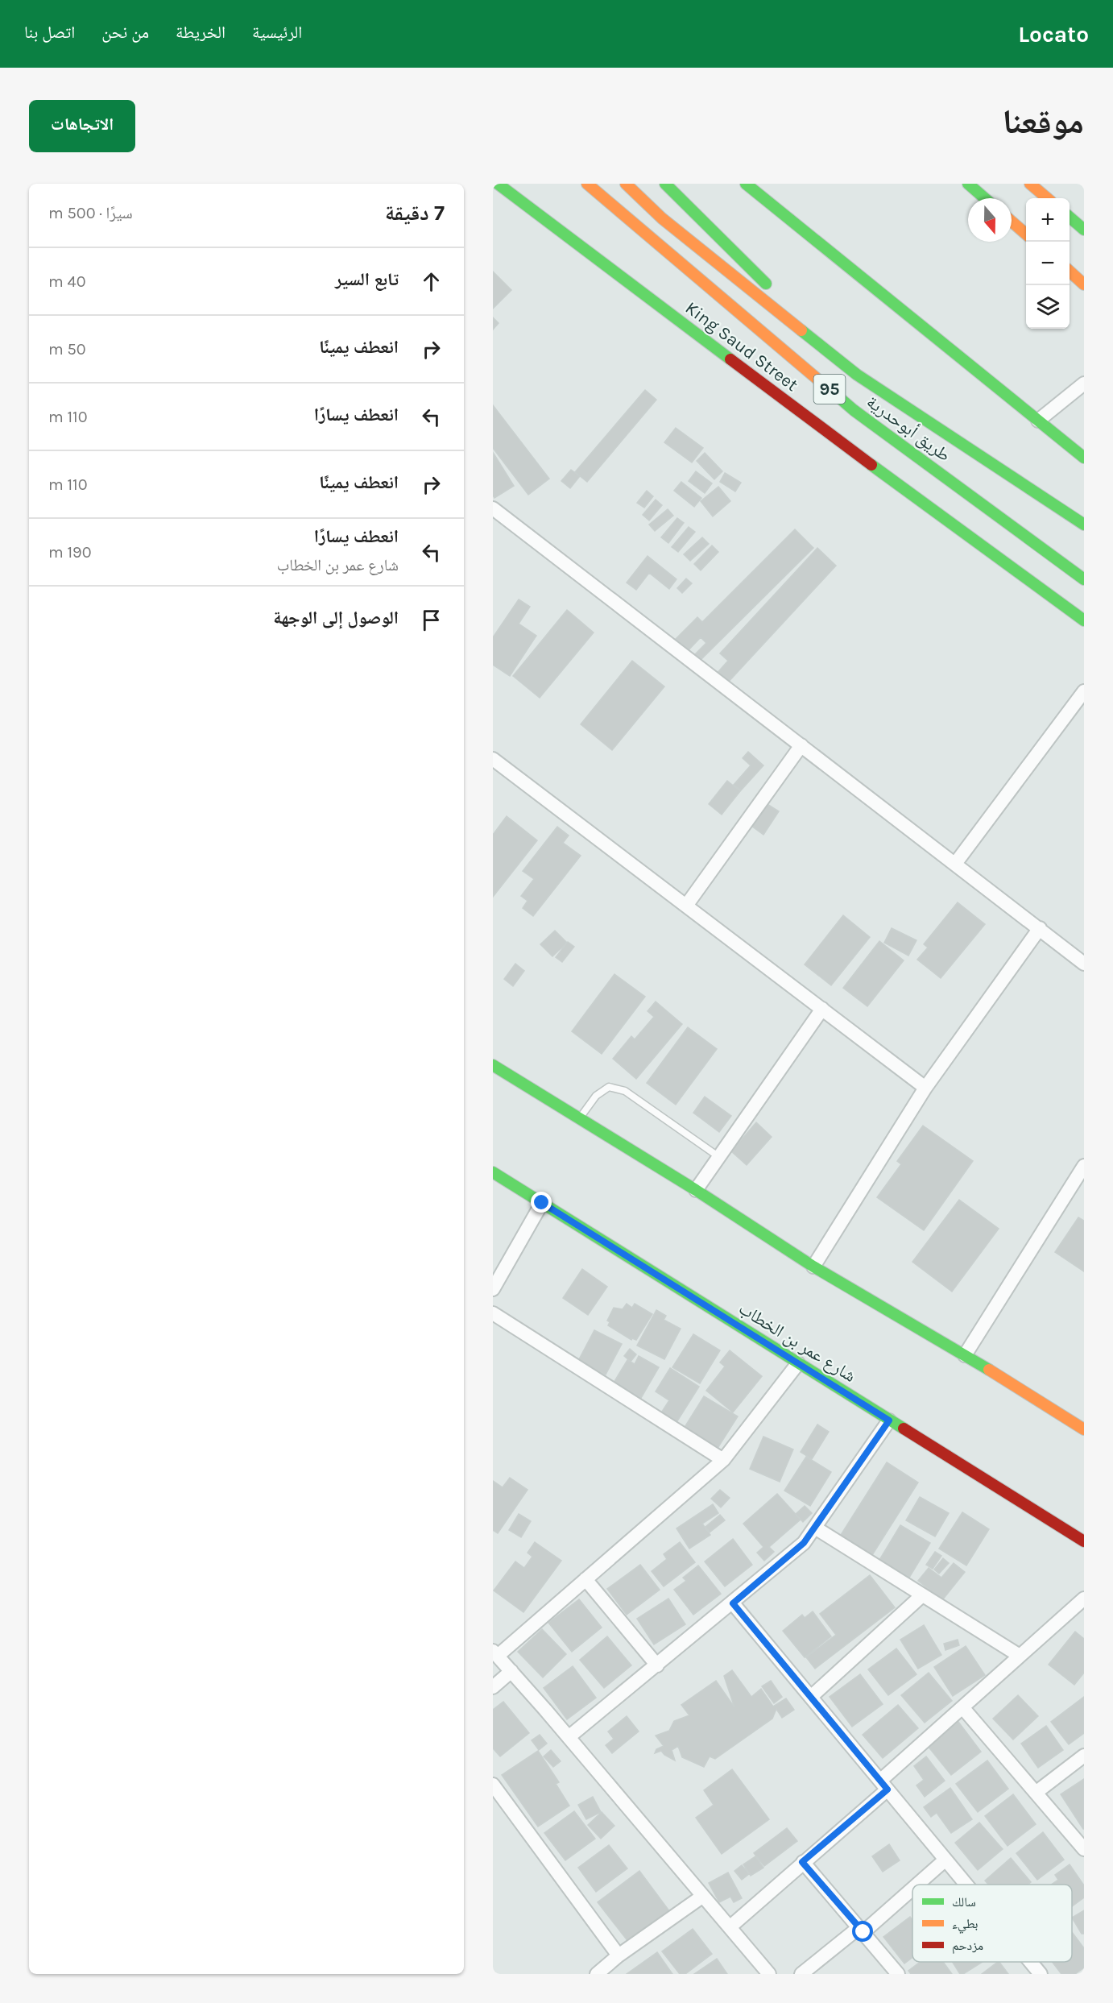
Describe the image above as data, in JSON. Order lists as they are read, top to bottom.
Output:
{
  "streets": {
    "main road": [
      "King Saud Street",
      "95",
      "طريق أبوحدرية",
      "شارع عمر بن الخطاب"
    ]
  },
  "legend": ["سالك", "بطيء", "مزدحم"],
  "north": "bottom",
  "page": {
    "header": "Locato",
    "nav": [
      "الرئيسية",
      "الخريطة",
      "من نحن",
      "اتصل بنا"
    ],
    "title": "موقعنا",
    "buttons": "الاتجاهات",
    "heading": ["7 دقيقة", "سيرًا · 500 m"],
    "map_buttons": ["+", "−"],
    "list": [
      ["تابع السير", "40 m"],
      ["انعطف يمينًا", "50 m"],
      ["انعطف يسارًا", "110 m"],
      ["انعطف يمينًا", "110 m"],
      ["انعطف يسارًا", "شارع عمر بن الخطاب", "190 m"],
      "الوصول إلى الوجهة"
    ]
  }
}
